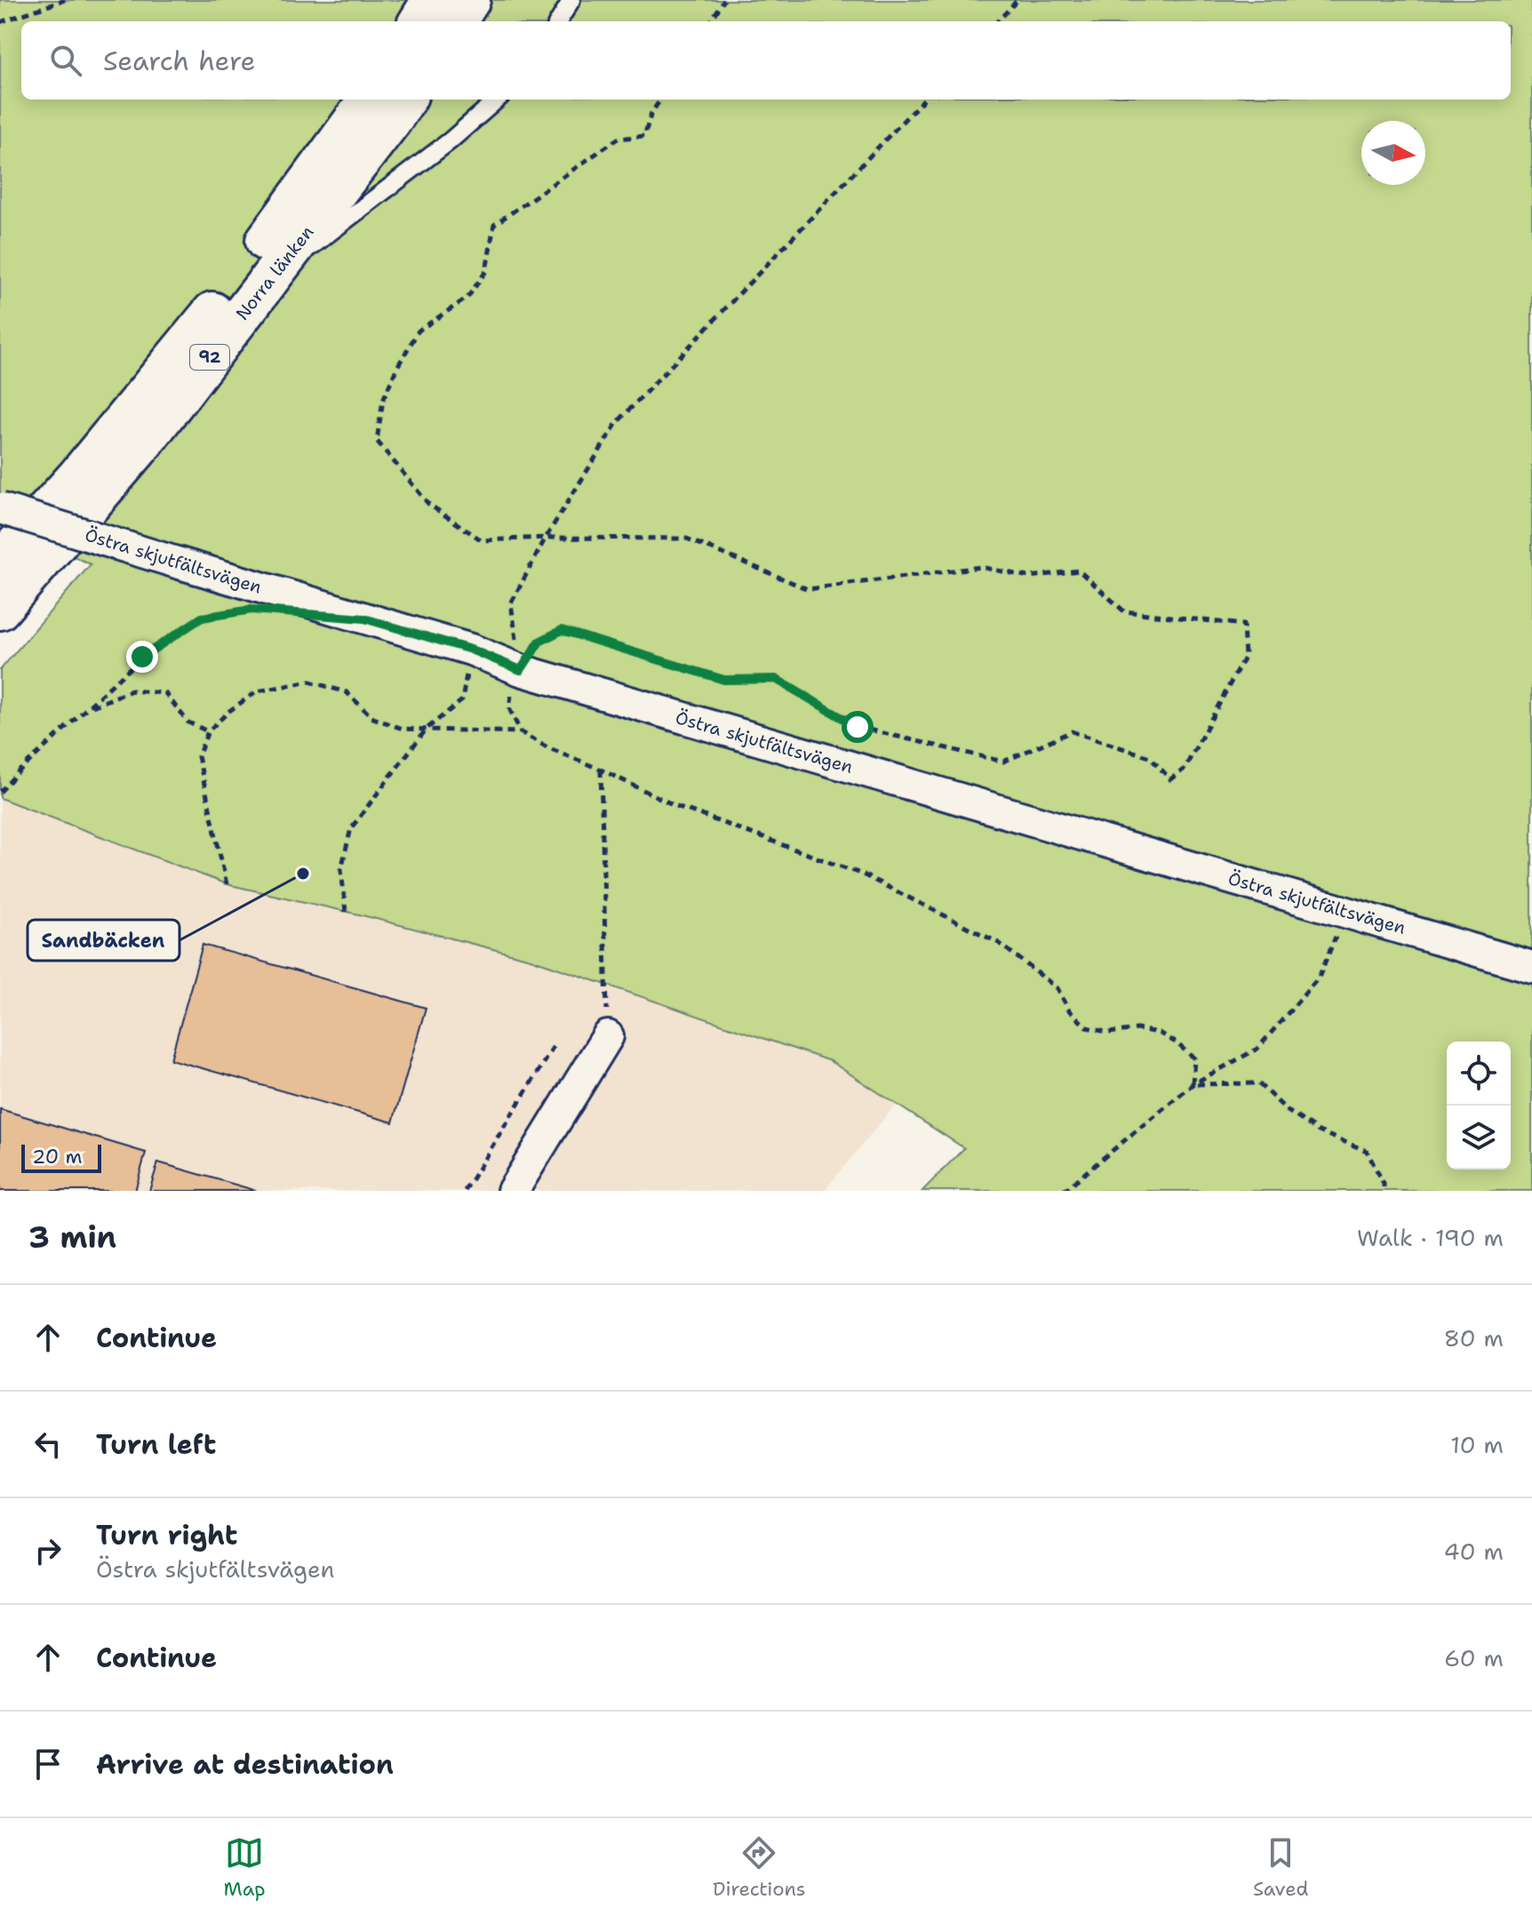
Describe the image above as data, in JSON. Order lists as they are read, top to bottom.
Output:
{
  "streets": {
    "highway": ["Norra länken", "92"],
    "street": ["Östra skjutfältsvägen"]
  },
  "places": ["Sandbäcken"],
  "scale_bar": "20 m",
  "north": "right",
  "page": {
    "search": "Search here",
    "scale": "20 m",
    "heading": ["3 min", "Walk · 190 m"],
    "list": [
      ["Continue", "80 m"],
      ["Turn left", "10 m"],
      ["Turn right", "Östra skjutfältsvägen", "40 m"],
      ["Continue", "60 m"],
      "Arrive at destination"
    ],
    "nav": ["Map", "Directions", "Saved"]
  }
}
